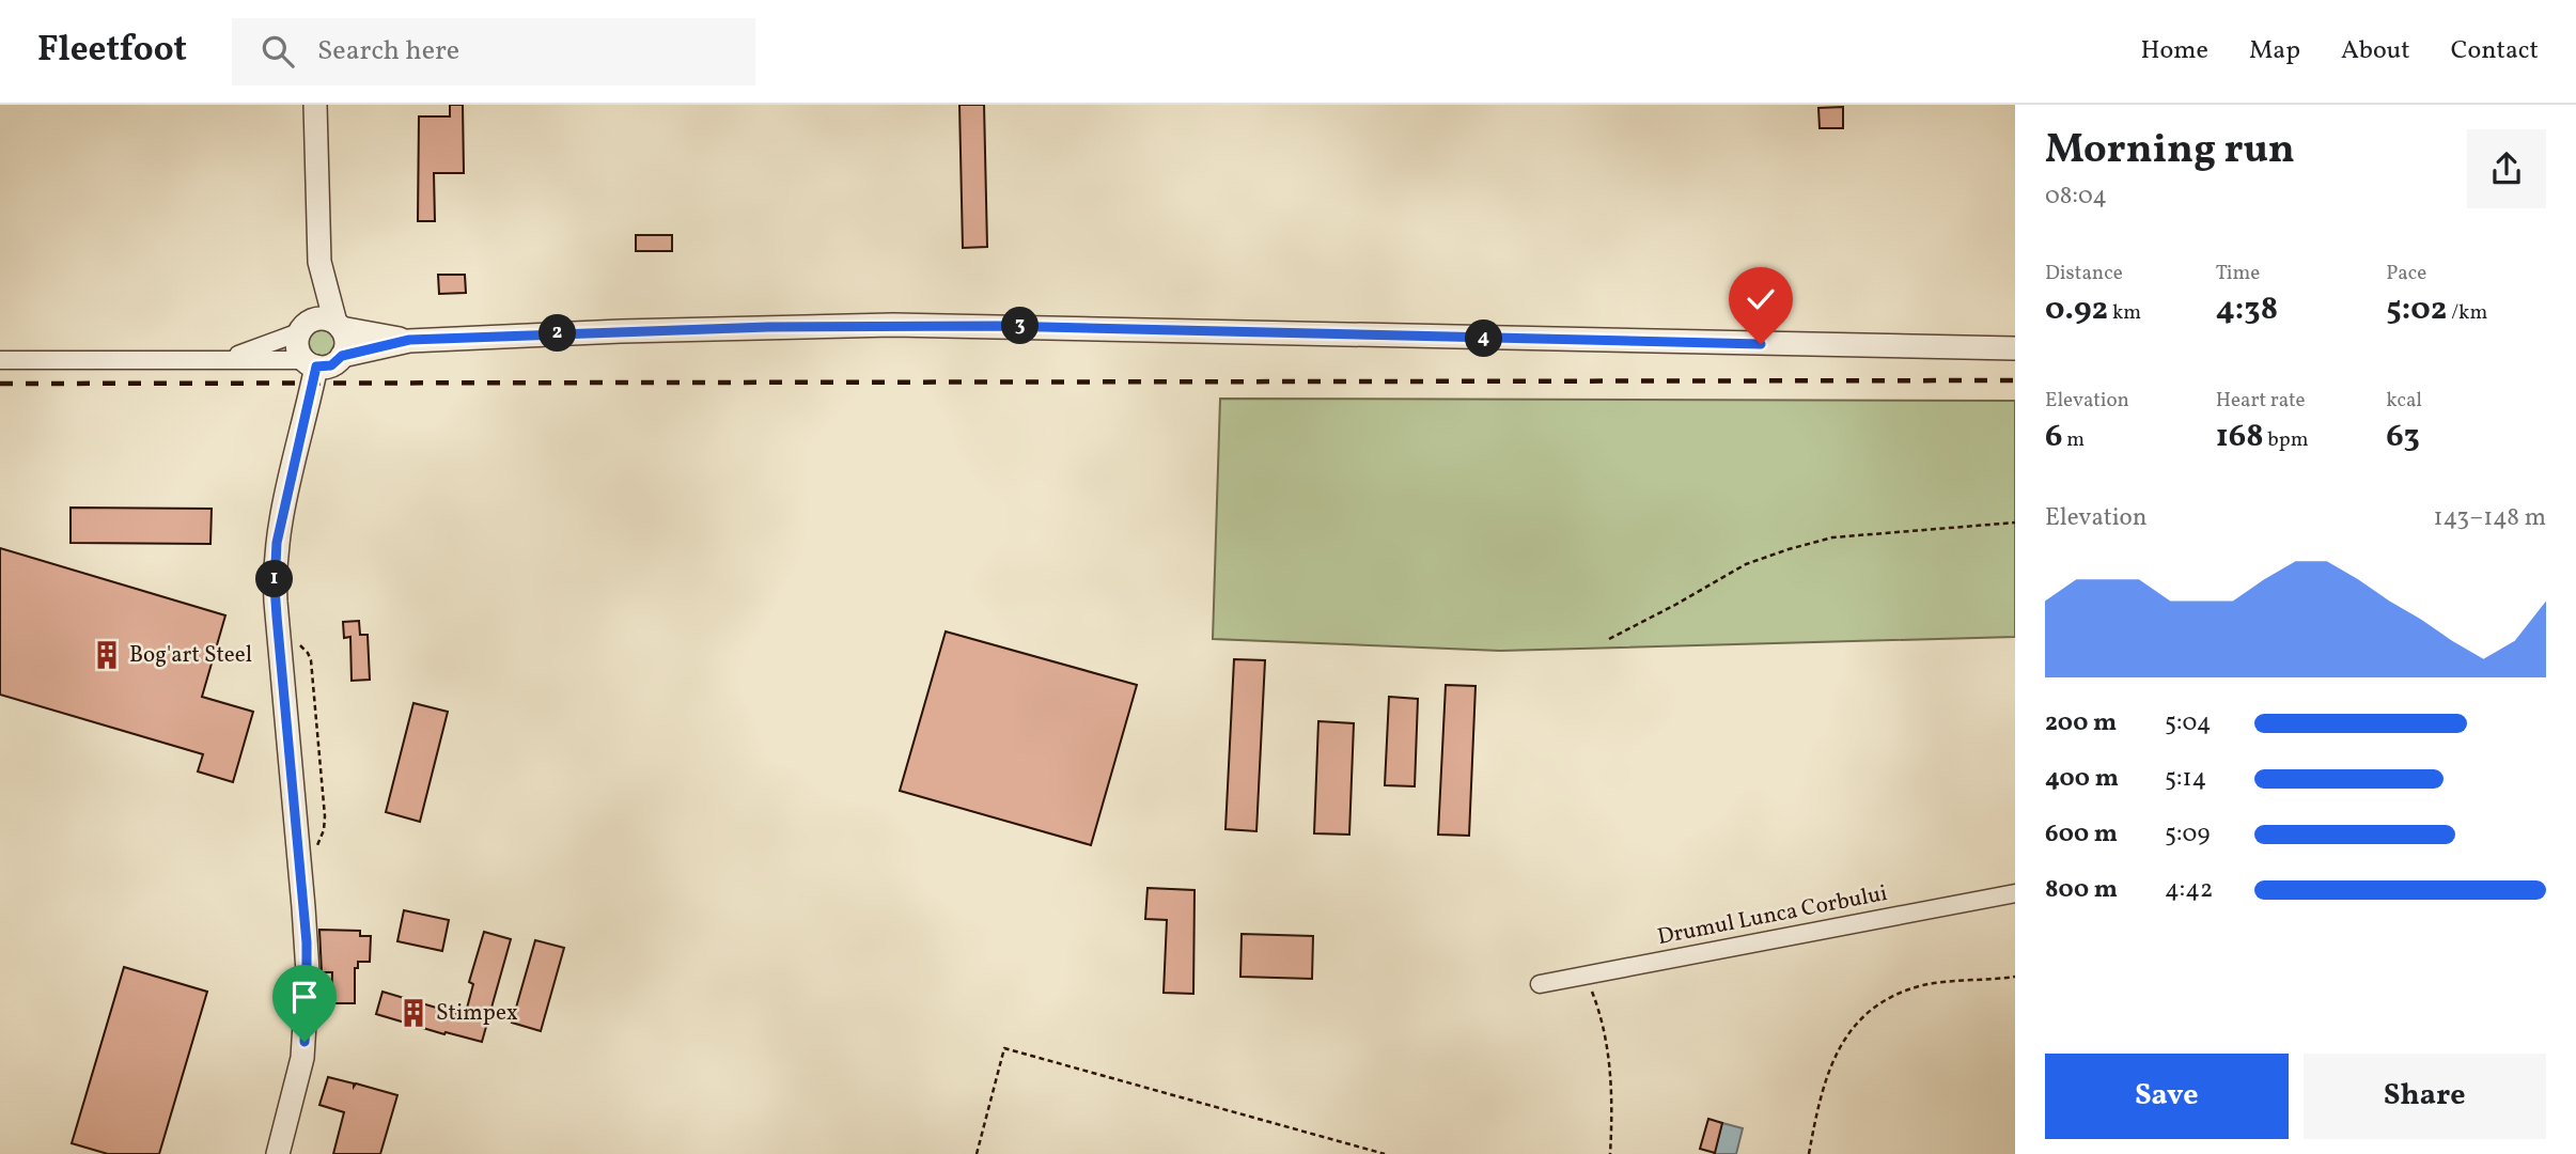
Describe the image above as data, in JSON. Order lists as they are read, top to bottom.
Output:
{
  "streets": {
    "street": ["Drumul Lunca Corbului"]
  },
  "places": {
    "building": ["Bog'art Steel", "Stimpex"]
  },
  "page": {
    "header": "Fleetfoot",
    "search": "Search here",
    "nav": [
      "Home",
      "Map",
      "About",
      "Contact"
    ],
    "heading": ["Morning run", "08:04"],
    "stats": [
      ["Distance", "0.92 km"],
      ["Time", "4:38"],
      ["Pace", "5:02 /km"],
      ["Elevation", "6 m"],
      ["Heart rate", "168 bpm"],
      ["kcal", "63"]
    ],
    "pins": [
      "3",
      "2",
      "4",
      "1"
    ],
    "chart": ["Elevation", "143–148 m"],
    "list": [
      {
        "name": "200 m",
        "note": "5:04"
      },
      {
        "name": "400 m",
        "note": "5:14"
      },
      {
        "name": "600 m",
        "note": "5:09"
      },
      {
        "name": "800 m",
        "note": "4:42"
      }
    ],
    "buttons": ["Save", "Share"]
  }
}
